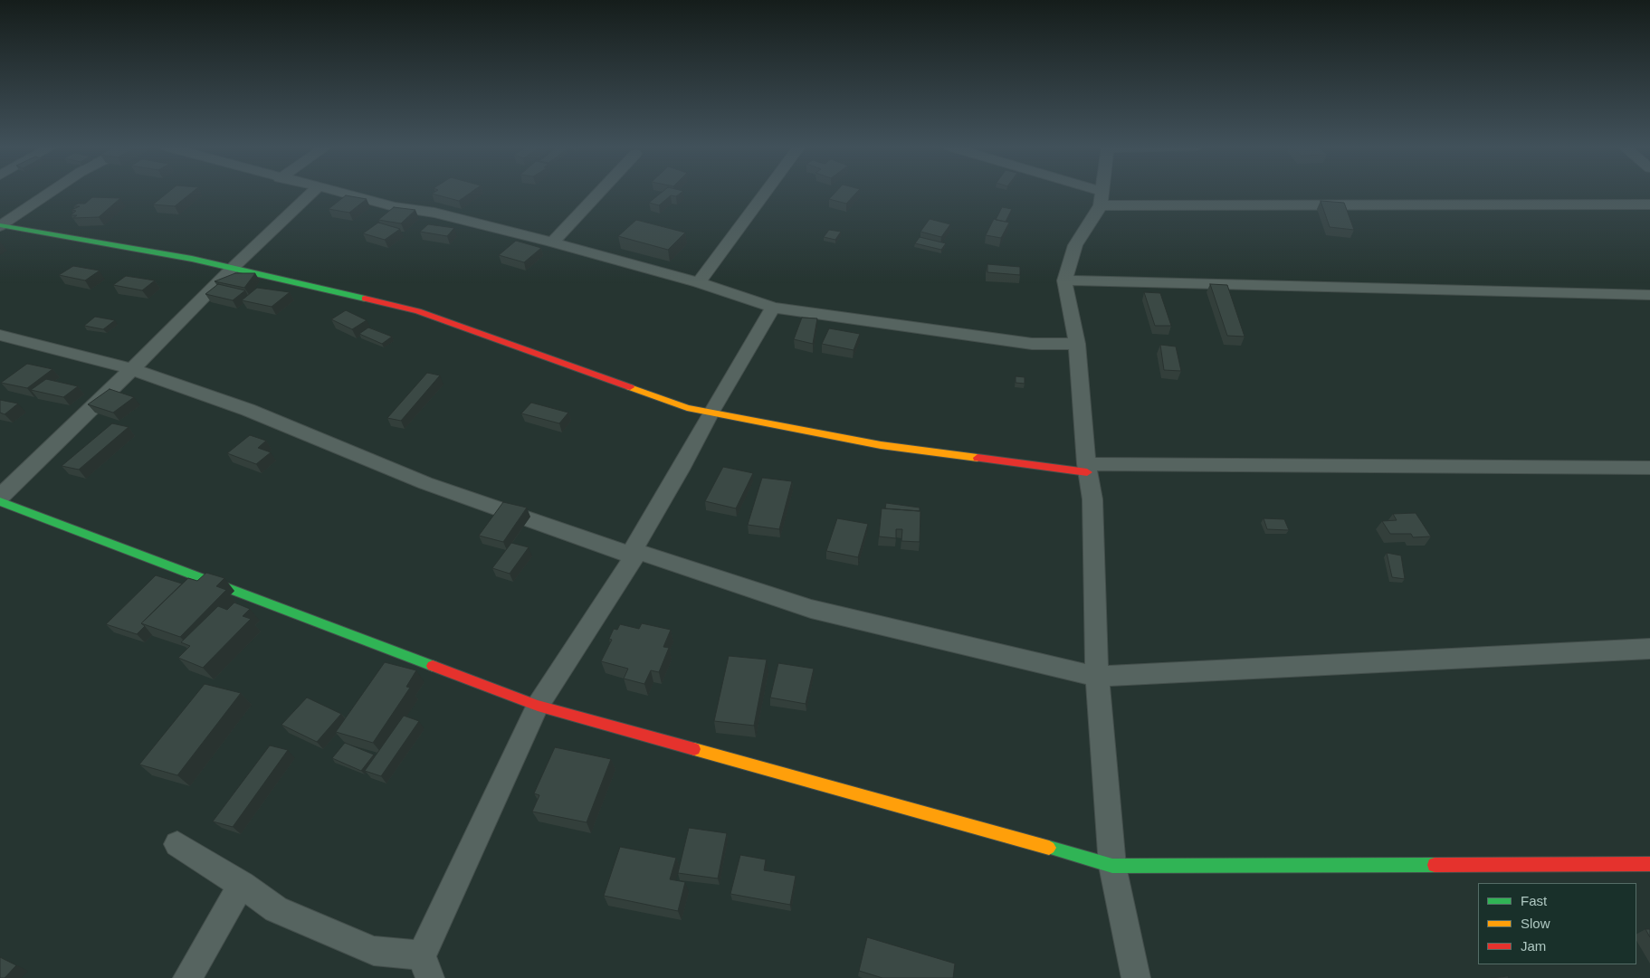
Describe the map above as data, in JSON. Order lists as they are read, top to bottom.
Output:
{
  "legend": ["Fast", "Slow", "Jam"]
}
